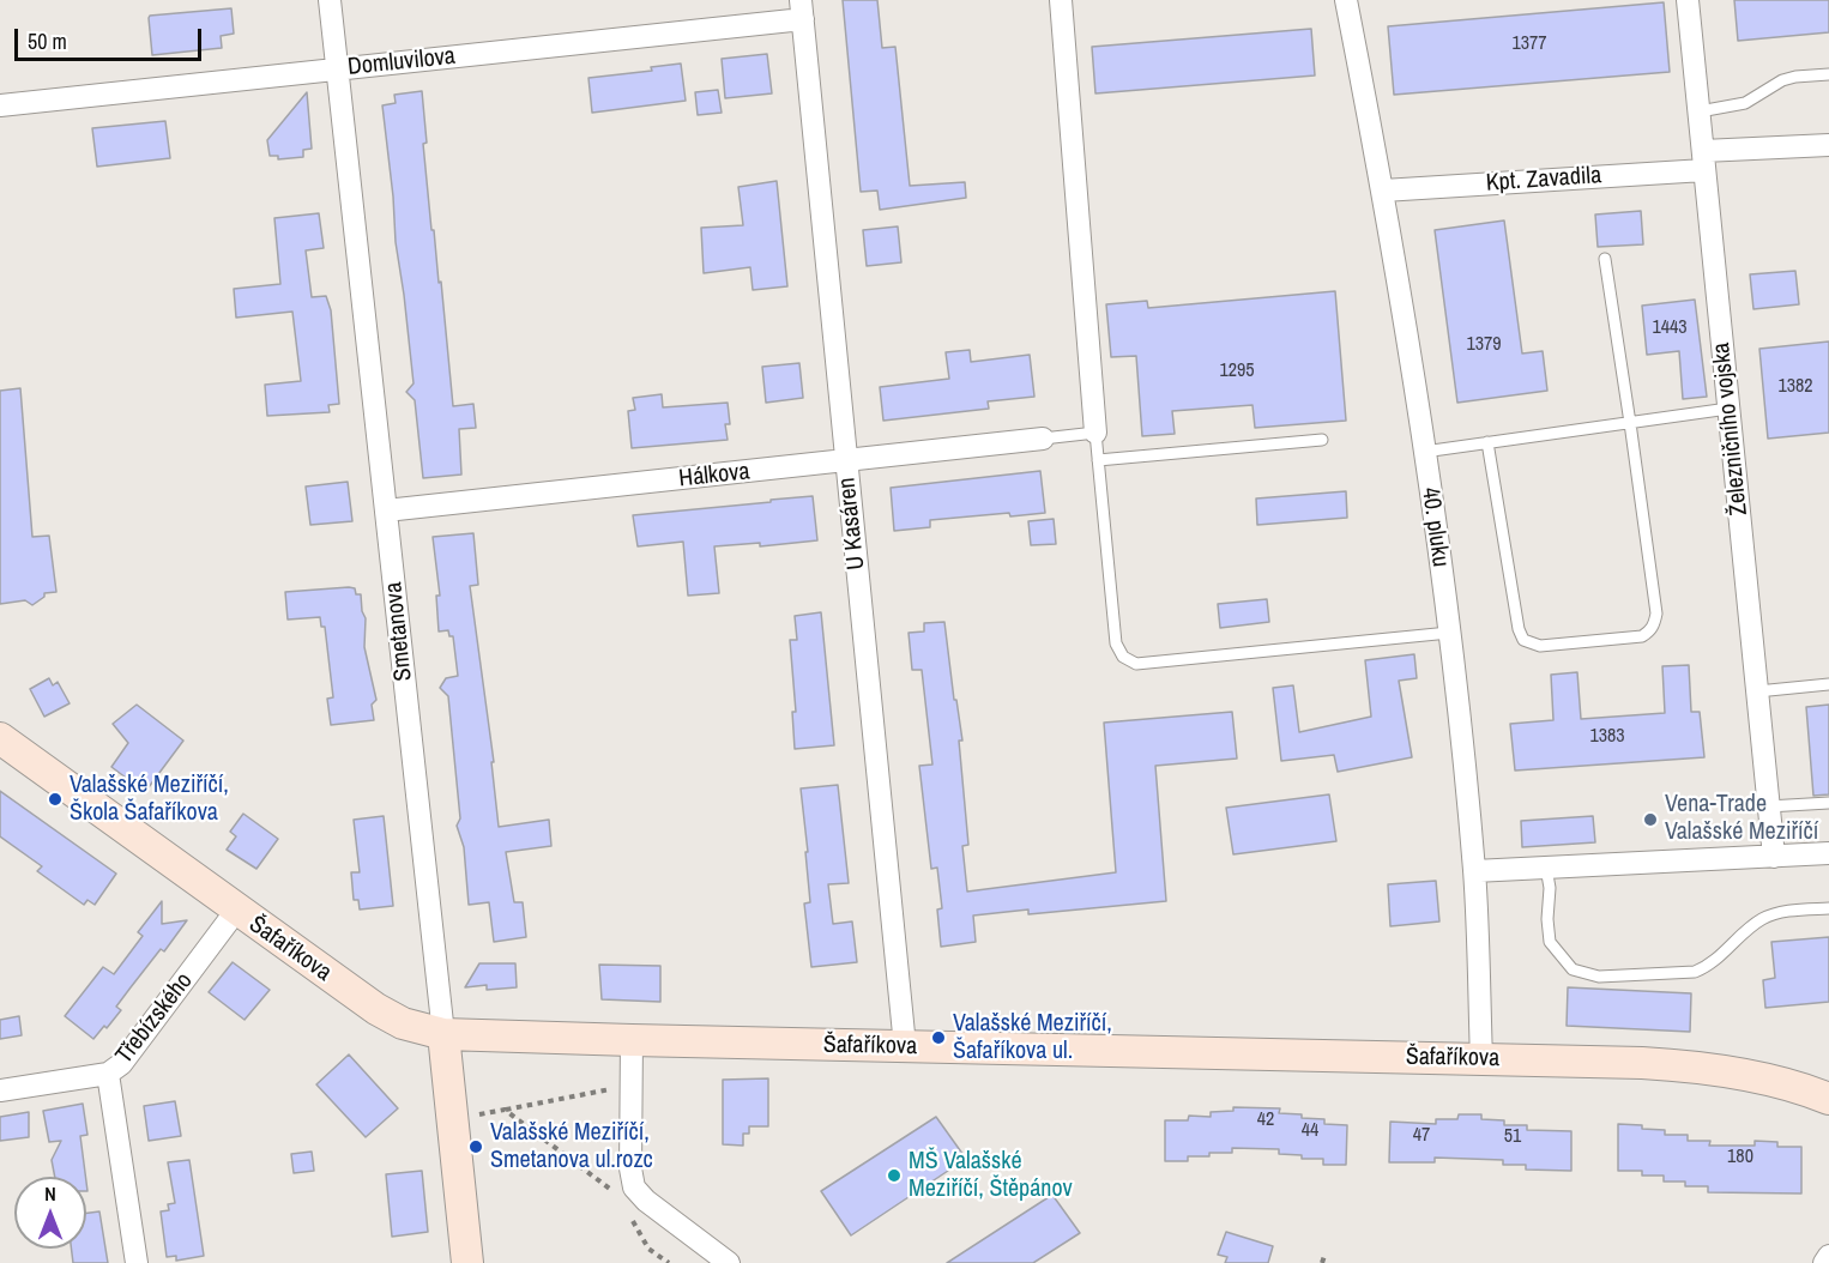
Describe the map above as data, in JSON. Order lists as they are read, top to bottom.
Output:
{
  "streets": {
    "street": [
      "Domluvilova",
      "Kpt. Zavadila",
      "Železničního vojska",
      "Hálkova",
      "U Kasáren",
      "40. pluku",
      "Smetanova",
      "Šafaříkova",
      "Třebízského"
    ]
  },
  "crossings": [
    ["Domluvilova", "U Kasáren"],
    ["Domluvilova", "Smetanova"],
    ["Kpt. Zavadila", "Železničního vojska"],
    ["Kpt. Zavadila", "40. pluku"],
    ["Hálkova", "U Kasáren"],
    ["Hálkova", "Smetanova"],
    ["U Kasáren", "Šafaříkova"],
    ["40. pluku", "Šafaříkova"],
    ["Smetanova", "Šafaříkova"],
    ["Šafaříkova", "Třebízského"]
  ],
  "places": [
    "Valašské Meziříčí, Škola Šafaříkova",
    "Vena-Trade Valašské Meziříčí",
    "Valašské Meziříčí, Šafaříkova ul.",
    "Valašské Meziříčí, Smetanova ul.rozc",
    "MŠ Valašské Meziříčí, Štěpánov"
  ],
  "house_numbers": [
    "1377",
    "1443",
    "1379",
    "1295",
    "1382",
    "1383",
    "42",
    "44",
    "47",
    "51",
    "180"
  ],
  "scale_bar": "50 m",
  "north": "top"
}
